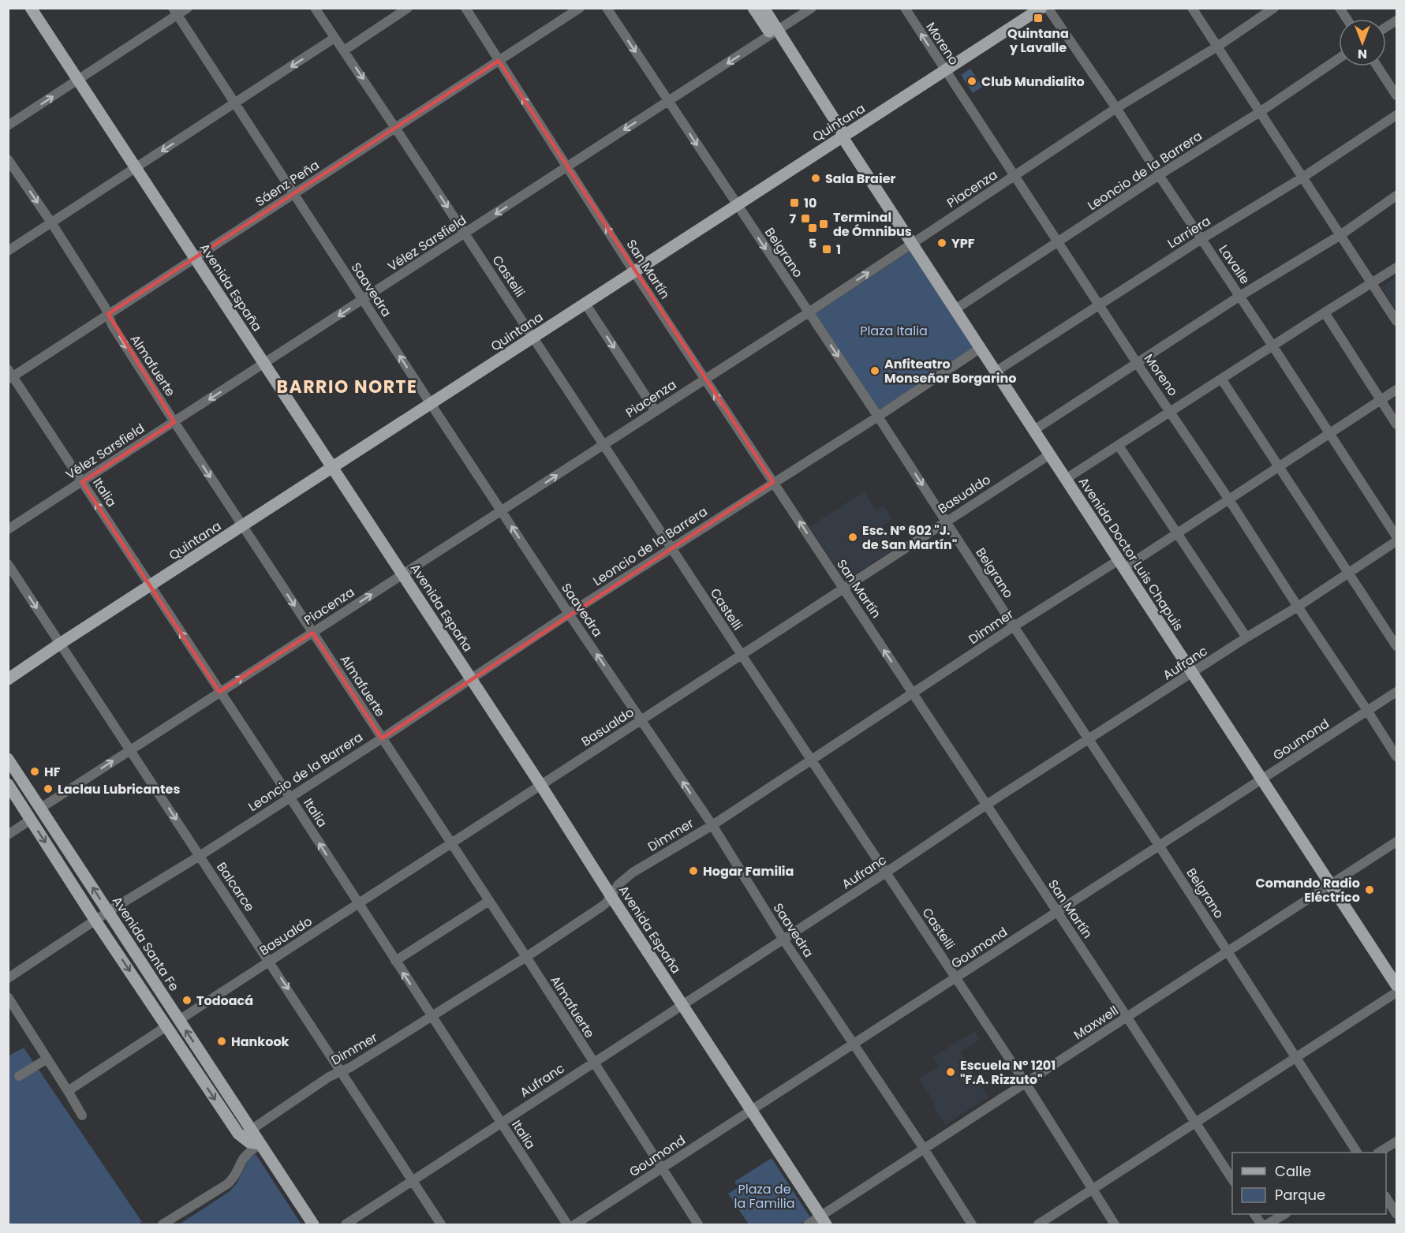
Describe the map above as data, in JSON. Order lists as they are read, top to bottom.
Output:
{
  "streets": {
    "main road": [
      "Quintana",
      "Avenida España",
      "Avenida Doctor Luis Chapuis",
      "Avenida Santa Fe"
    ],
    "street": [
      "Moreno",
      "Leoncio de la Barrera",
      "Sáenz Peña",
      "Piacenza",
      "Larriera",
      "Vélez Sarsfield",
      "Belgrano",
      "Lavalle",
      "San Martín",
      "Castelli",
      "Saavedra",
      "Almafuerte",
      "Italia",
      "Basualdo",
      "Dimmer",
      "Aufranc",
      "Goumond",
      "Balcarce",
      "Maxwell"
    ]
  },
  "crossings": [
    ["Moreno", "Quintana"],
    ["Moreno", "Leoncio de la Barrera"],
    ["Moreno", "Piacenza"],
    ["Moreno", "Larriera"],
    ["Moreno", "Dimmer"],
    ["Moreno", "Aufranc"],
    ["Moreno", "Goumond"],
    ["Quintana", "Belgrano"],
    ["Quintana", "San Martín"],
    ["Quintana", "Castelli"],
    ["Quintana", "Avenida España"],
    ["Quintana", "Saavedra"],
    ["Quintana", "Almafuerte"],
    ["Quintana", "Italia"],
    ["Quintana", "Avenida Doctor Luis Chapuis"],
    ["Quintana", "Balcarce"],
    ["Leoncio de la Barrera", "Belgrano"],
    ["Leoncio de la Barrera", "Lavalle"],
    ["Leoncio de la Barrera", "San Martín"],
    ["Leoncio de la Barrera", "Castelli"],
    ["Leoncio de la Barrera", "Avenida España"],
    ["Leoncio de la Barrera", "Saavedra"],
    ["Leoncio de la Barrera", "Almafuerte"],
    ["Leoncio de la Barrera", "Italia"],
    ["Leoncio de la Barrera", "Avenida Doctor Luis Chapuis"],
    ["Leoncio de la Barrera", "Balcarce"],
    ["Leoncio de la Barrera", "Avenida Santa Fe"],
    ["Sáenz Peña", "San Martín"],
    ["Sáenz Peña", "Castelli"],
    ["Sáenz Peña", "Avenida España"],
    ["Sáenz Peña", "Saavedra"],
    ["Sáenz Peña", "Almafuerte"],
    ["Sáenz Peña", "Italia"],
    ["Piacenza", "Belgrano"],
    ["Piacenza", "Lavalle"],
    ["Piacenza", "San Martín"],
    ["Piacenza", "Castelli"],
    ["Piacenza", "Avenida España"],
    ["Piacenza", "Saavedra"],
    ["Piacenza", "Almafuerte"],
    ["Piacenza", "Italia"],
    ["Piacenza", "Avenida Doctor Luis Chapuis"],
    ["Piacenza", "Balcarce"],
    ["Piacenza", "Avenida Santa Fe"],
    ["Larriera", "Lavalle"],
    ["Larriera", "Avenida Doctor Luis Chapuis"],
    ["Vélez Sarsfield", "Belgrano"],
    ["Vélez Sarsfield", "San Martín"],
    ["Vélez Sarsfield", "Castelli"],
    ["Vélez Sarsfield", "Avenida España"],
    ["Vélez Sarsfield", "Saavedra"],
    ["Vélez Sarsfield", "Almafuerte"],
    ["Vélez Sarsfield", "Italia"],
    ["Vélez Sarsfield", "Avenida Doctor Luis Chapuis"],
    ["Belgrano", "Basualdo"],
    ["Belgrano", "Dimmer"],
    ["Belgrano", "Aufranc"],
    ["Belgrano", "Goumond"],
    ["Belgrano", "Maxwell"],
    ["Lavalle", "Dimmer"],
    ["San Martín", "Basualdo"],
    ["San Martín", "Dimmer"],
    ["San Martín", "Aufranc"],
    ["San Martín", "Goumond"],
    ["San Martín", "Maxwell"],
    ["Castelli", "Basualdo"],
    ["Castelli", "Dimmer"],
    ["Castelli", "Aufranc"],
    ["Castelli", "Goumond"],
    ["Castelli", "Maxwell"],
    ["Avenida España", "Basualdo"],
    ["Avenida España", "Dimmer"],
    ["Avenida España", "Aufranc"],
    ["Avenida España", "Goumond"],
    ["Avenida España", "Maxwell"],
    ["Saavedra", "Basualdo"],
    ["Saavedra", "Dimmer"],
    ["Saavedra", "Aufranc"],
    ["Saavedra", "Goumond"],
    ["Saavedra", "Maxwell"],
    ["Almafuerte", "Basualdo"],
    ["Almafuerte", "Dimmer"],
    ["Almafuerte", "Aufranc"],
    ["Almafuerte", "Goumond"],
    ["Italia", "Basualdo"],
    ["Italia", "Dimmer"],
    ["Italia", "Aufranc"],
    ["Basualdo", "Avenida Doctor Luis Chapuis"],
    ["Basualdo", "Balcarce"],
    ["Basualdo", "Avenida Santa Fe"],
    ["Avenida Doctor Luis Chapuis", "Dimmer"],
    ["Avenida Doctor Luis Chapuis", "Aufranc"],
    ["Avenida Doctor Luis Chapuis", "Goumond"],
    ["Avenida Doctor Luis Chapuis", "Maxwell"],
    ["Dimmer", "Balcarce"],
    ["Dimmer", "Avenida Santa Fe"],
    ["Aufranc", "Balcarce"]
  ],
  "one_way": [
    "Piacenza",
    "Vélez Sarsfield",
    "Belgrano",
    "San Martín",
    "Almafuerte",
    "Italia",
    "Balcarce"
  ],
  "districts": ["BARRIO NORTE"],
  "parks": ["Plaza Italia", "Plaza de la Familia"],
  "places": {
    "transit": [
      "Quintana y Lavalle",
      "10",
      "7",
      "Terminal de Ómnibus",
      "5",
      "1"
    ],
    "other": [
      "Club Mundialito",
      "Sala Braier",
      "YPF",
      "Anfiteatro Monseñor Borgarino",
      "Esc. N° 602 \"J. de San Martín\"",
      "HF",
      "Laclau Lubricantes",
      "Hogar Familia",
      "Comando Radio Eléctrico",
      "Todoacá",
      "Hankook",
      "Escuela N° 1201 \"F.A. Rizzuto\""
    ]
  },
  "legend": ["Calle", "Parque"],
  "north": "bottom"
}
